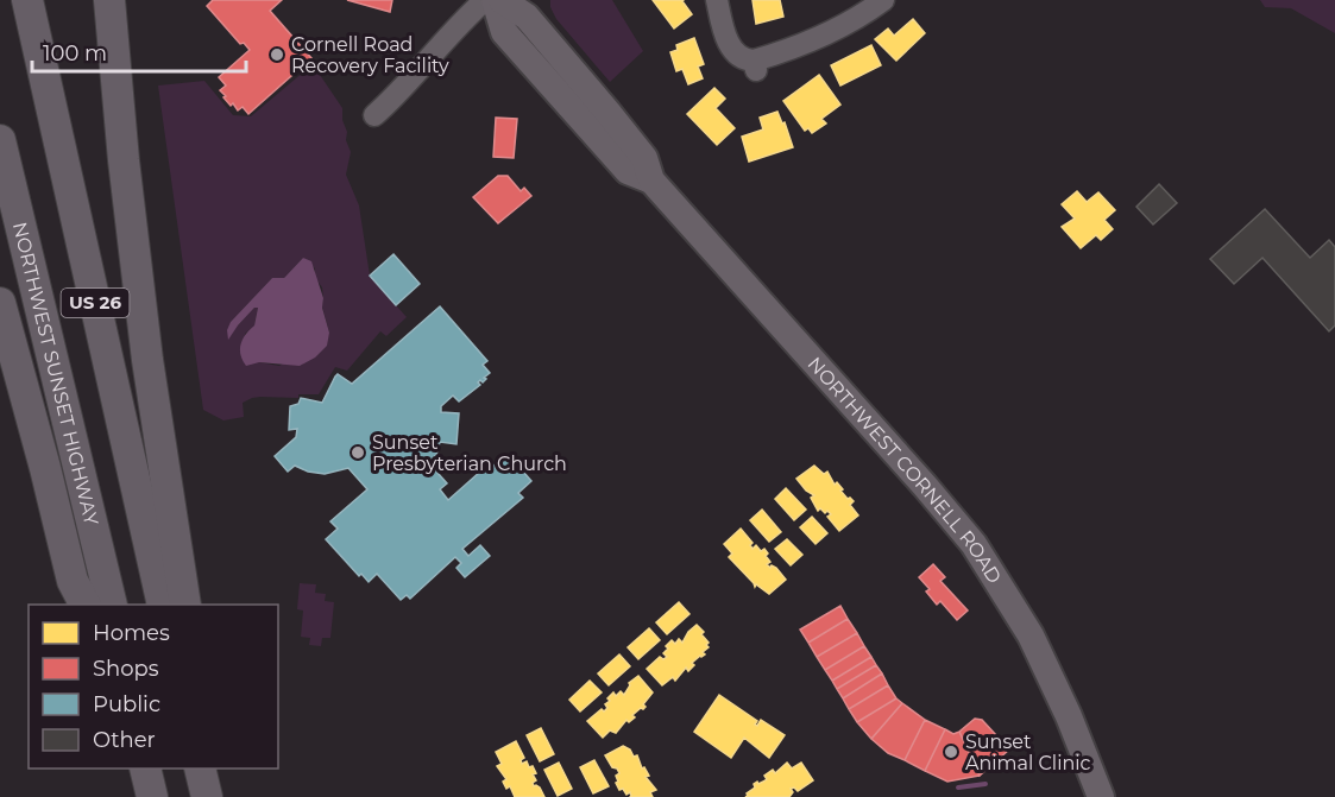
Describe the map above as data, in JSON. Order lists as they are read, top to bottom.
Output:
{
  "streets": {
    "highway": ["US 26", "NORTHWEST SUNSET HIGHWAY"],
    "main road": ["NORTHWEST CORNELL ROAD"]
  },
  "places": ["Cornell Road Recovery Facility", "Sunset Presbyterian Church", "Sunset Animal Clinic"],
  "legend": [
    "Homes",
    "Shops",
    "Public",
    "Other"
  ],
  "scale_bar": "100 m"
}
